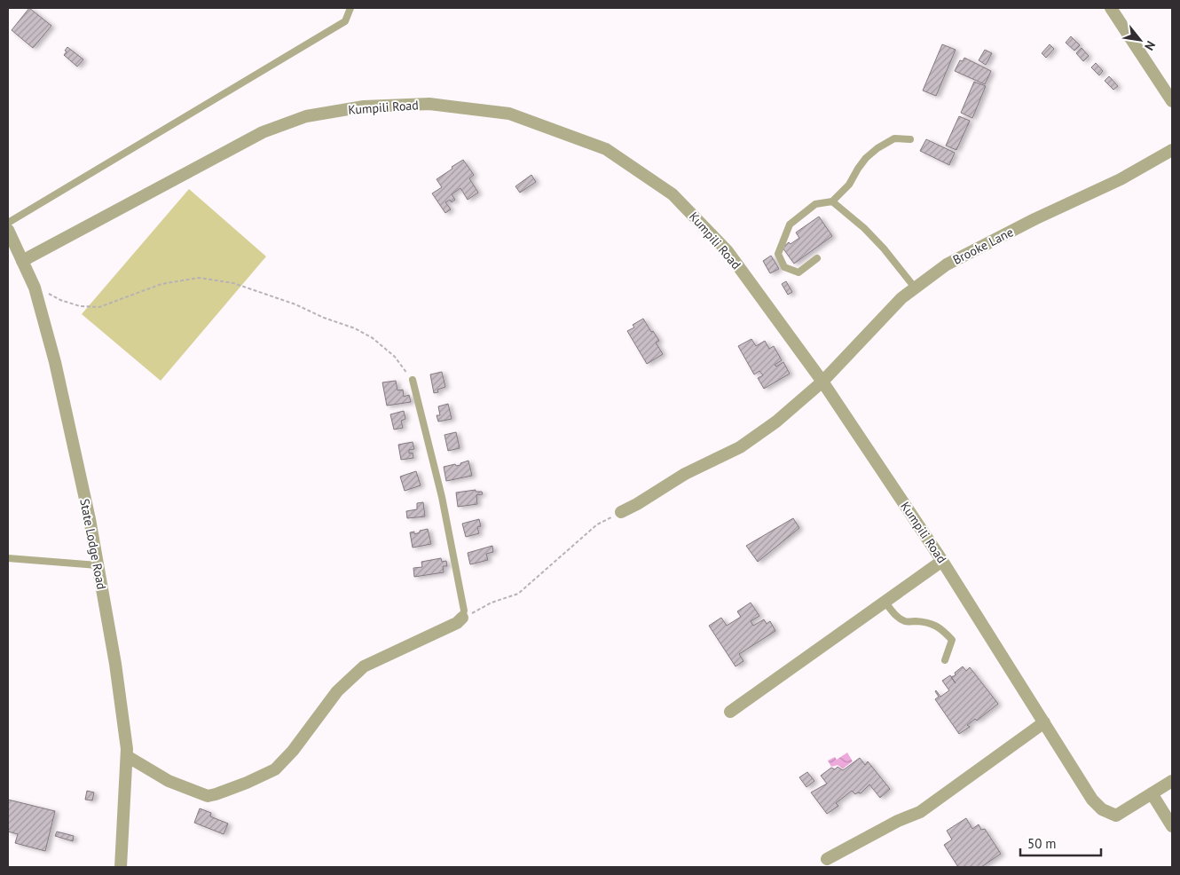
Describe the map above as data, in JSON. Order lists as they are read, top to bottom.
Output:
{
  "streets": {
    "street": ["Kumpili Road", "Brooke Lane", "State Lodge Road"]
  },
  "crossings": [
    ["Kumpili Road", "Brooke Lane"],
    ["Kumpili Road", "State Lodge Road"]
  ],
  "scale_bar": "50 m",
  "north": "bottom right"
}
